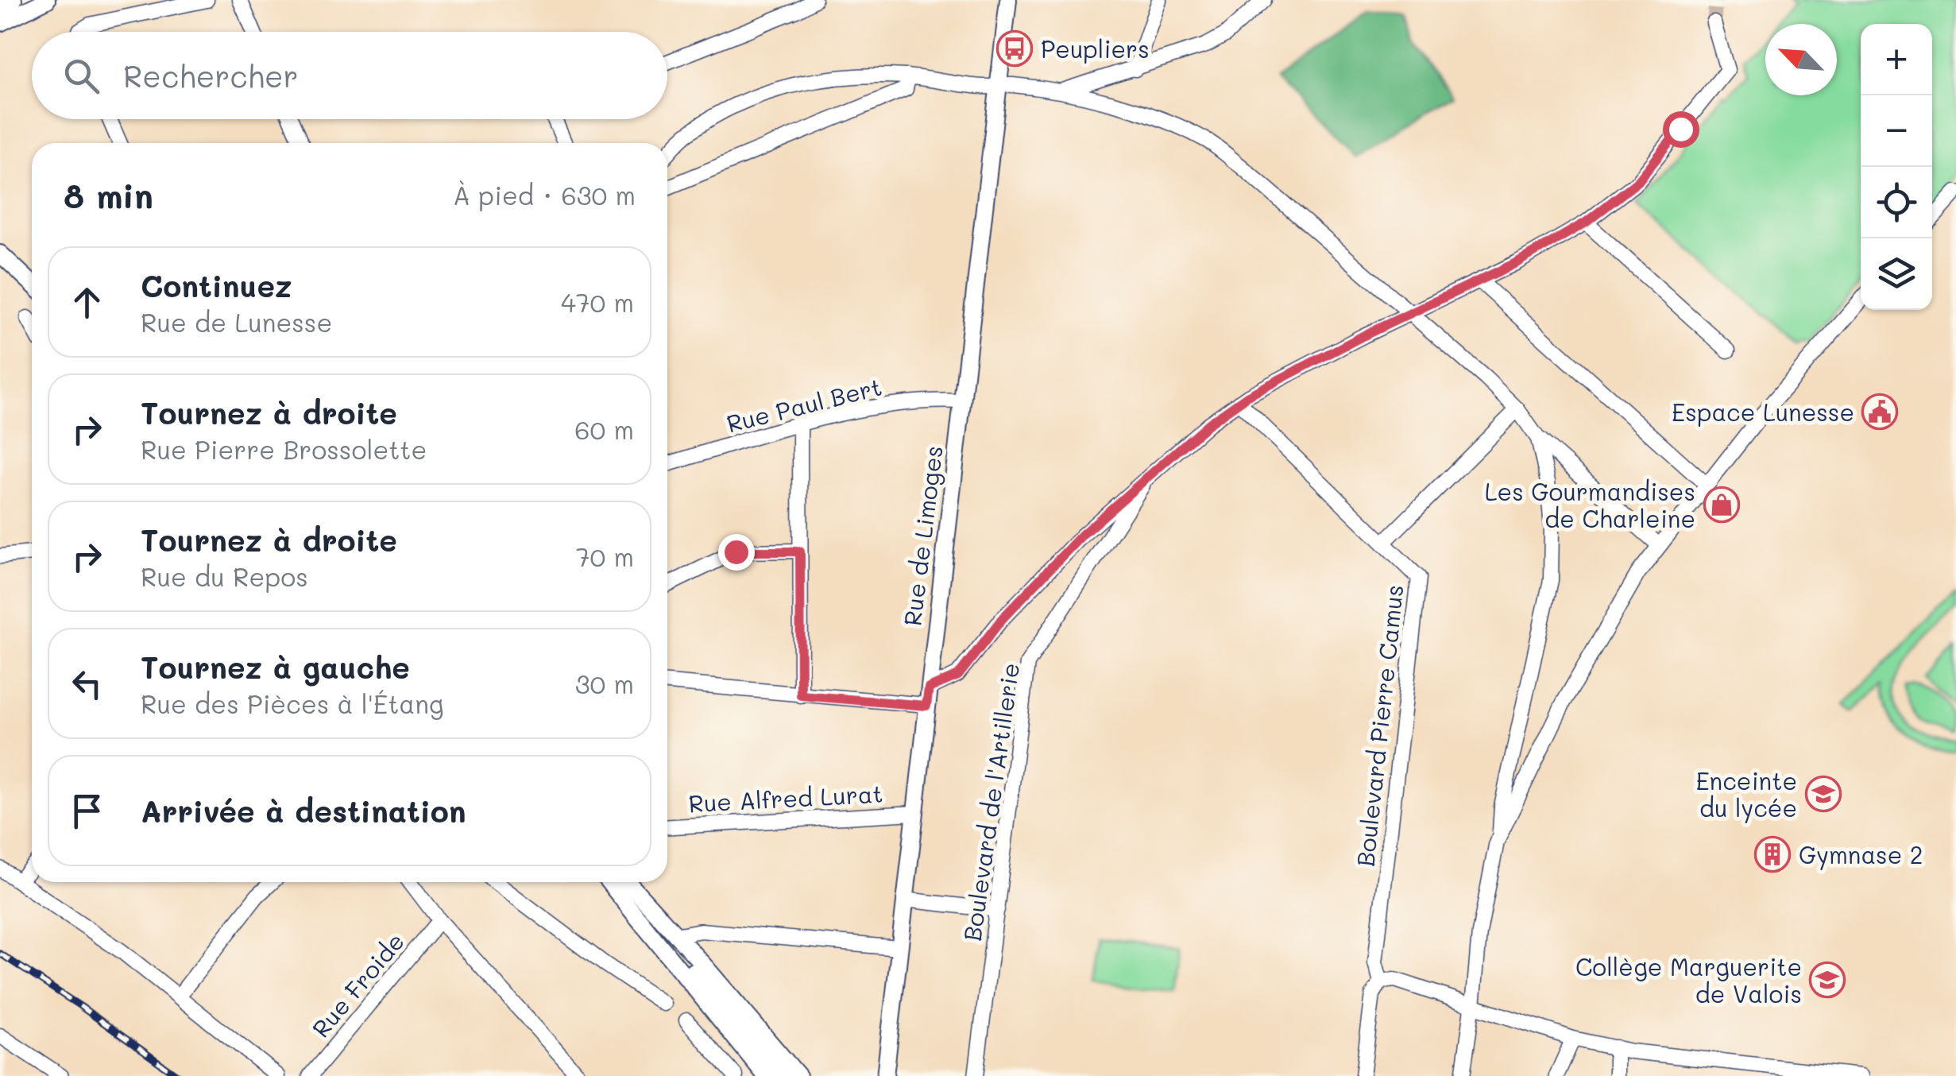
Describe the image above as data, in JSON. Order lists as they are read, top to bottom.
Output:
{
  "streets": {
    "main road": ["Rue de Limoges"],
    "street": [
      "Rue Paul Bert",
      "Boulevard Pierre Camus",
      "Rue Alfred Lurat",
      "Boulevard de l'Artillerie",
      "Rue Froide"
    ]
  },
  "crossings": [
    ["Rue Paul Bert", "Rue de Limoges"],
    ["Rue de Limoges", "Rue Alfred Lurat"]
  ],
  "places": {
    "bus stop": ["Peupliers"],
    "public building": ["Espace Lunesse"],
    "shop": ["Les Gourmandises de Charleine"],
    "school or university": ["Enceinte du lycée", "Collège Marguerite de Valois"],
    "building": ["Gymnase 2"]
  },
  "north": "top left",
  "page": {
    "map_buttons": ["+", "−"],
    "search": "Rechercher",
    "heading": ["8 min", "À pied · 630 m"],
    "list": [
      ["Continuez", "Rue de Lunesse", "470 m"],
      ["Tournez à droite", "Rue Pierre Brossolette", "60 m"],
      ["Tournez à droite", "Rue du Repos", "70 m"],
      ["Tournez à gauche", "Rue des Pièces à l'Étang", "30 m"],
      "Arrivée à destination"
    ]
  }
}
